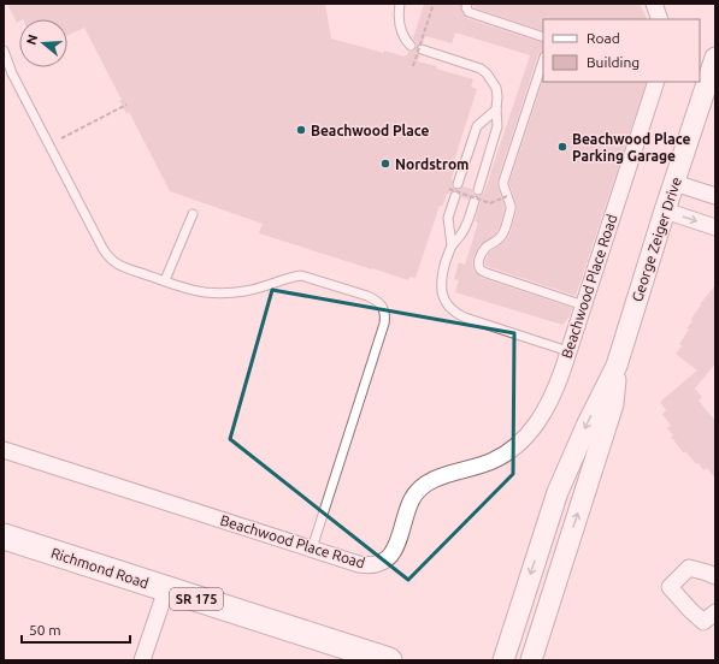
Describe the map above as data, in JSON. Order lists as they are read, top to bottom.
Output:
{
  "streets": {
    "main road": ["Richmond Road", "SR 175"],
    "street": ["George Zeiger Drive", "Beachwood Place Road"]
  },
  "places": ["Beachwood Place", "Beachwood Place Parking Garage", "Nordstrom"],
  "legend": ["Road", "Building"],
  "scale_bar": "50 m",
  "north": "left"
}
